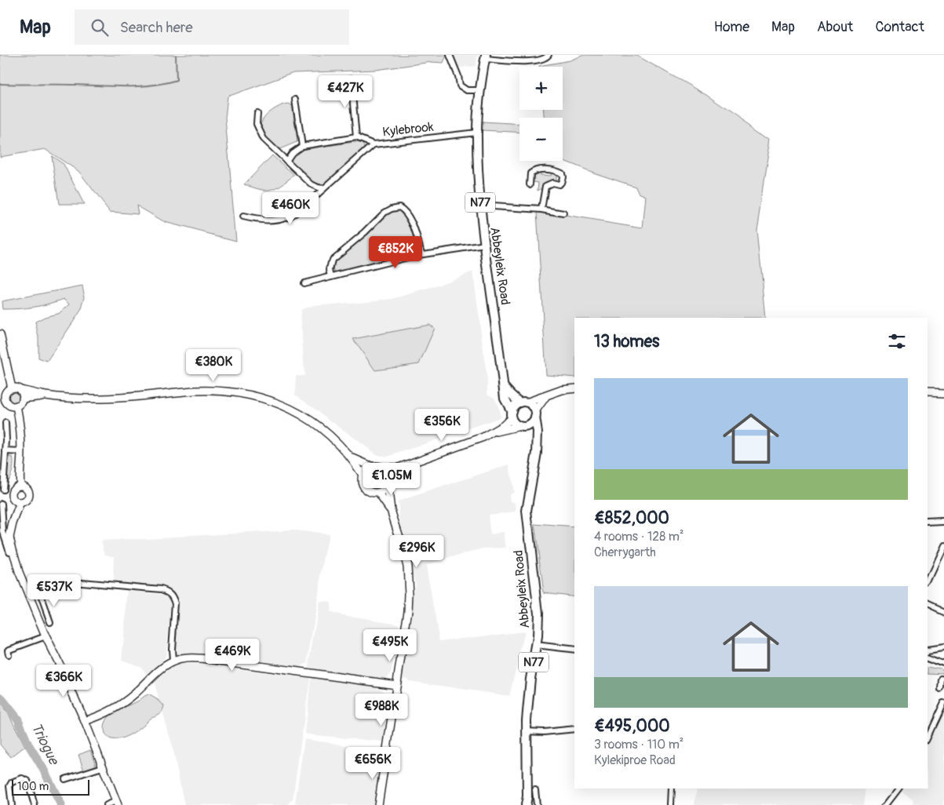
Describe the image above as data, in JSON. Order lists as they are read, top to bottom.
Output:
{
  "streets": {
    "main road": ["N77", "Abbeyleix Road"],
    "street": ["Kylebrook"]
  },
  "crossings": [
    ["Kylebrook", "Abbeyleix Road"],
    ["N77", "Abbeyleix Road"]
  ],
  "water": ["Triogue"],
  "scale_bar": "100 m",
  "page": {
    "header": "Map",
    "search": "Search here",
    "nav": [
      "Home",
      "Map",
      "About",
      "Contact"
    ],
    "map_buttons": ["+", "−"],
    "price": [
      "€427K",
      "€460K",
      "€852K",
      "€380K",
      "€356K",
      "€1.05M",
      "€296K",
      "€537K",
      "€495K",
      "€469K",
      "€366K",
      "€988K",
      "€656K"
    ],
    "heading": "13 homes",
    "list": [
      {
        "name": "€852,000",
        "note": "4 rooms · 128 m² · Cherrygarth"
      },
      {
        "name": "€495,000",
        "note": "3 rooms · 110 m² · Kylekiproe Road"
      }
    ],
    "scale": "100 m"
  }
}
